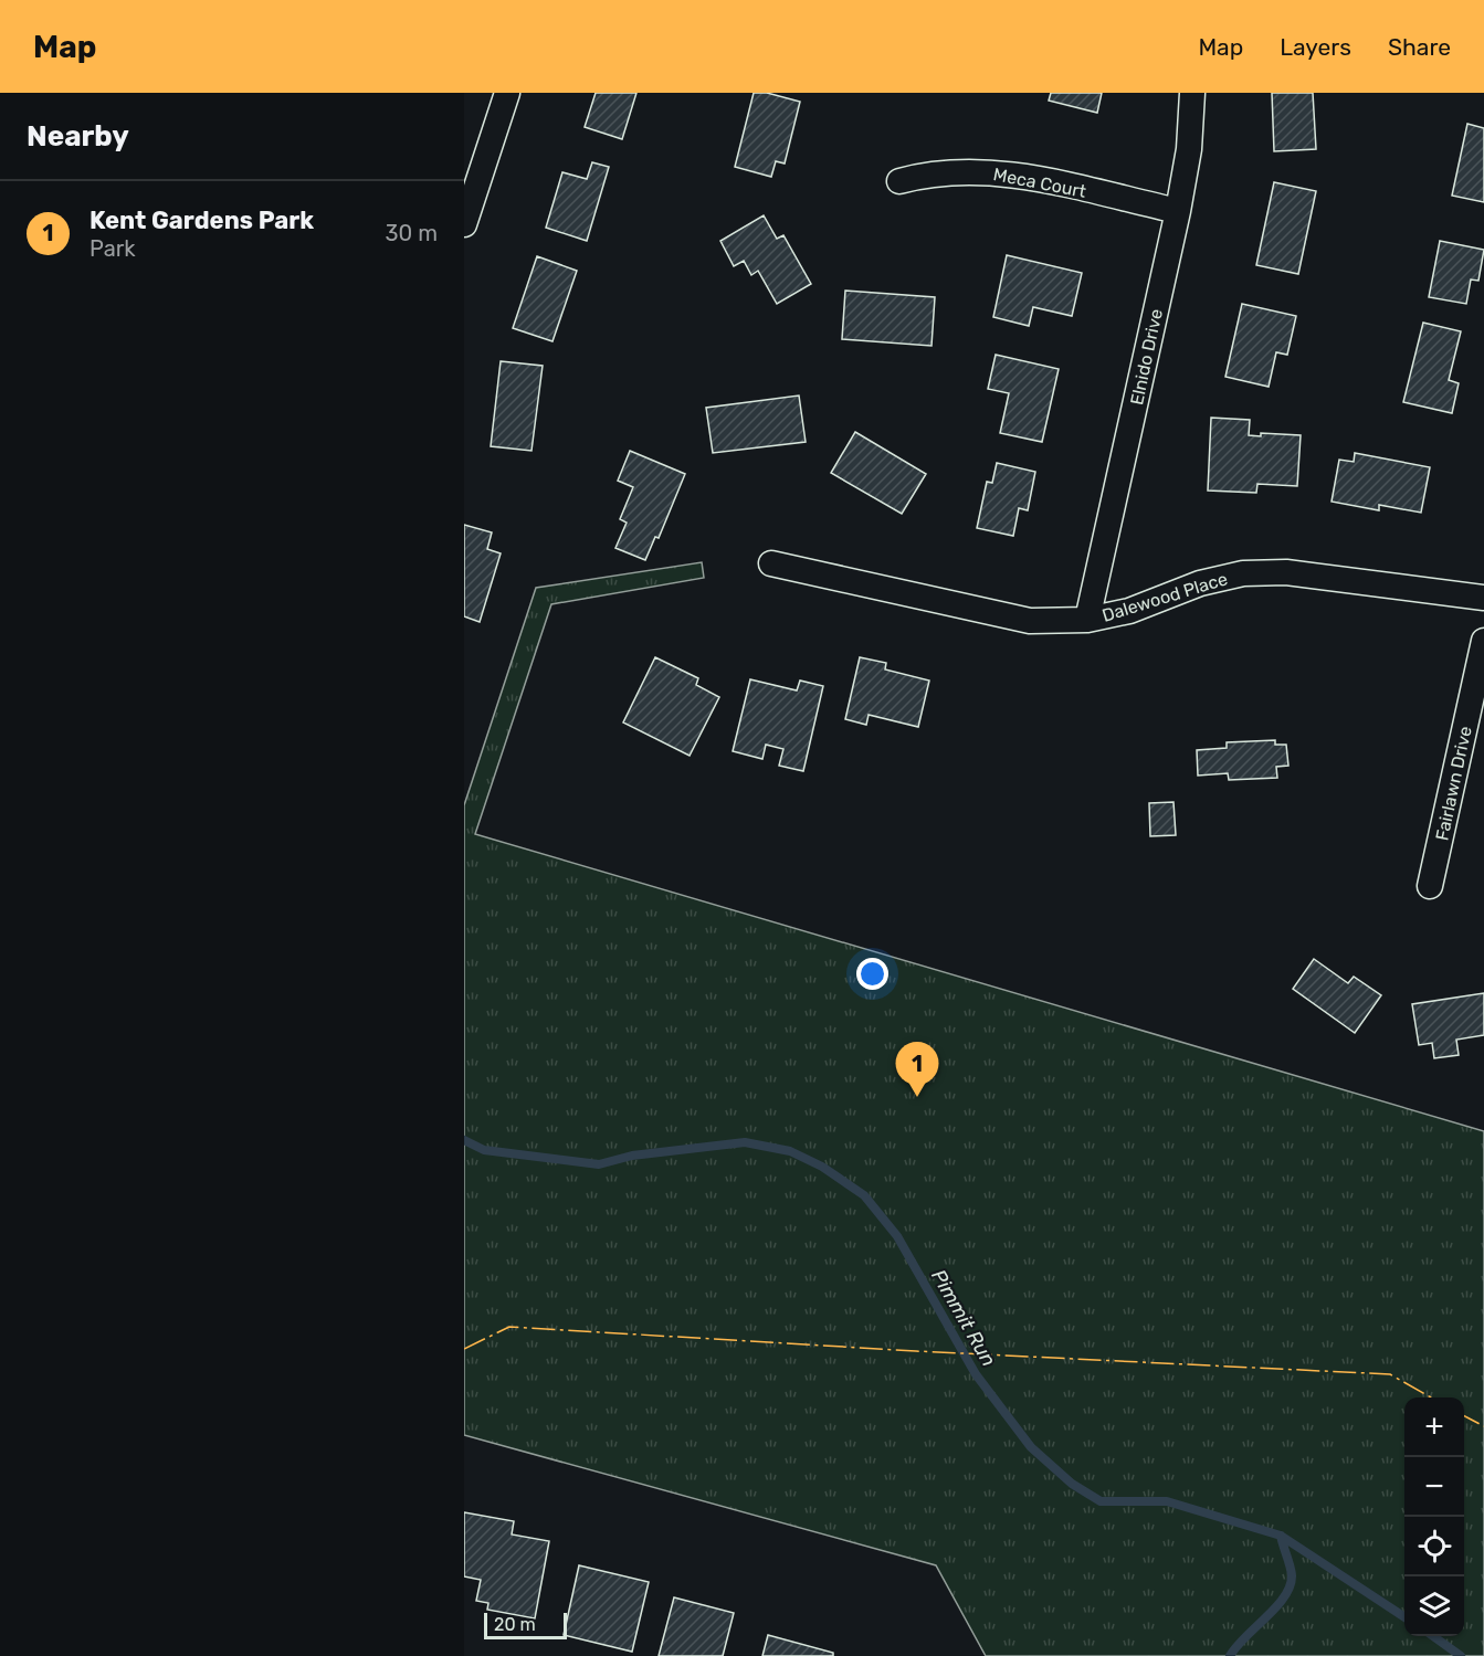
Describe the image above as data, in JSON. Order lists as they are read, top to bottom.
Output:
{
  "streets": {
    "street": [
      "Meca Court",
      "Elnido Drive",
      "Dalewood Place",
      "Fairlawn Drive"
    ]
  },
  "crossings": [
    ["Meca Court", "Elnido Drive"],
    ["Elnido Drive", "Dalewood Place"]
  ],
  "water": ["Pimmit Run"],
  "scale_bar": "20 m",
  "page": {
    "header": "Map",
    "nav": ["Map", "Layers", "Share"],
    "heading": "Nearby",
    "list": [
      {
        "mark": "1",
        "name": "Kent Gardens Park",
        "note": "Park",
        "value": "30 m"
      }
    ],
    "pins": "1",
    "map_buttons": ["+", "−"],
    "scale": "20 m"
  }
}
